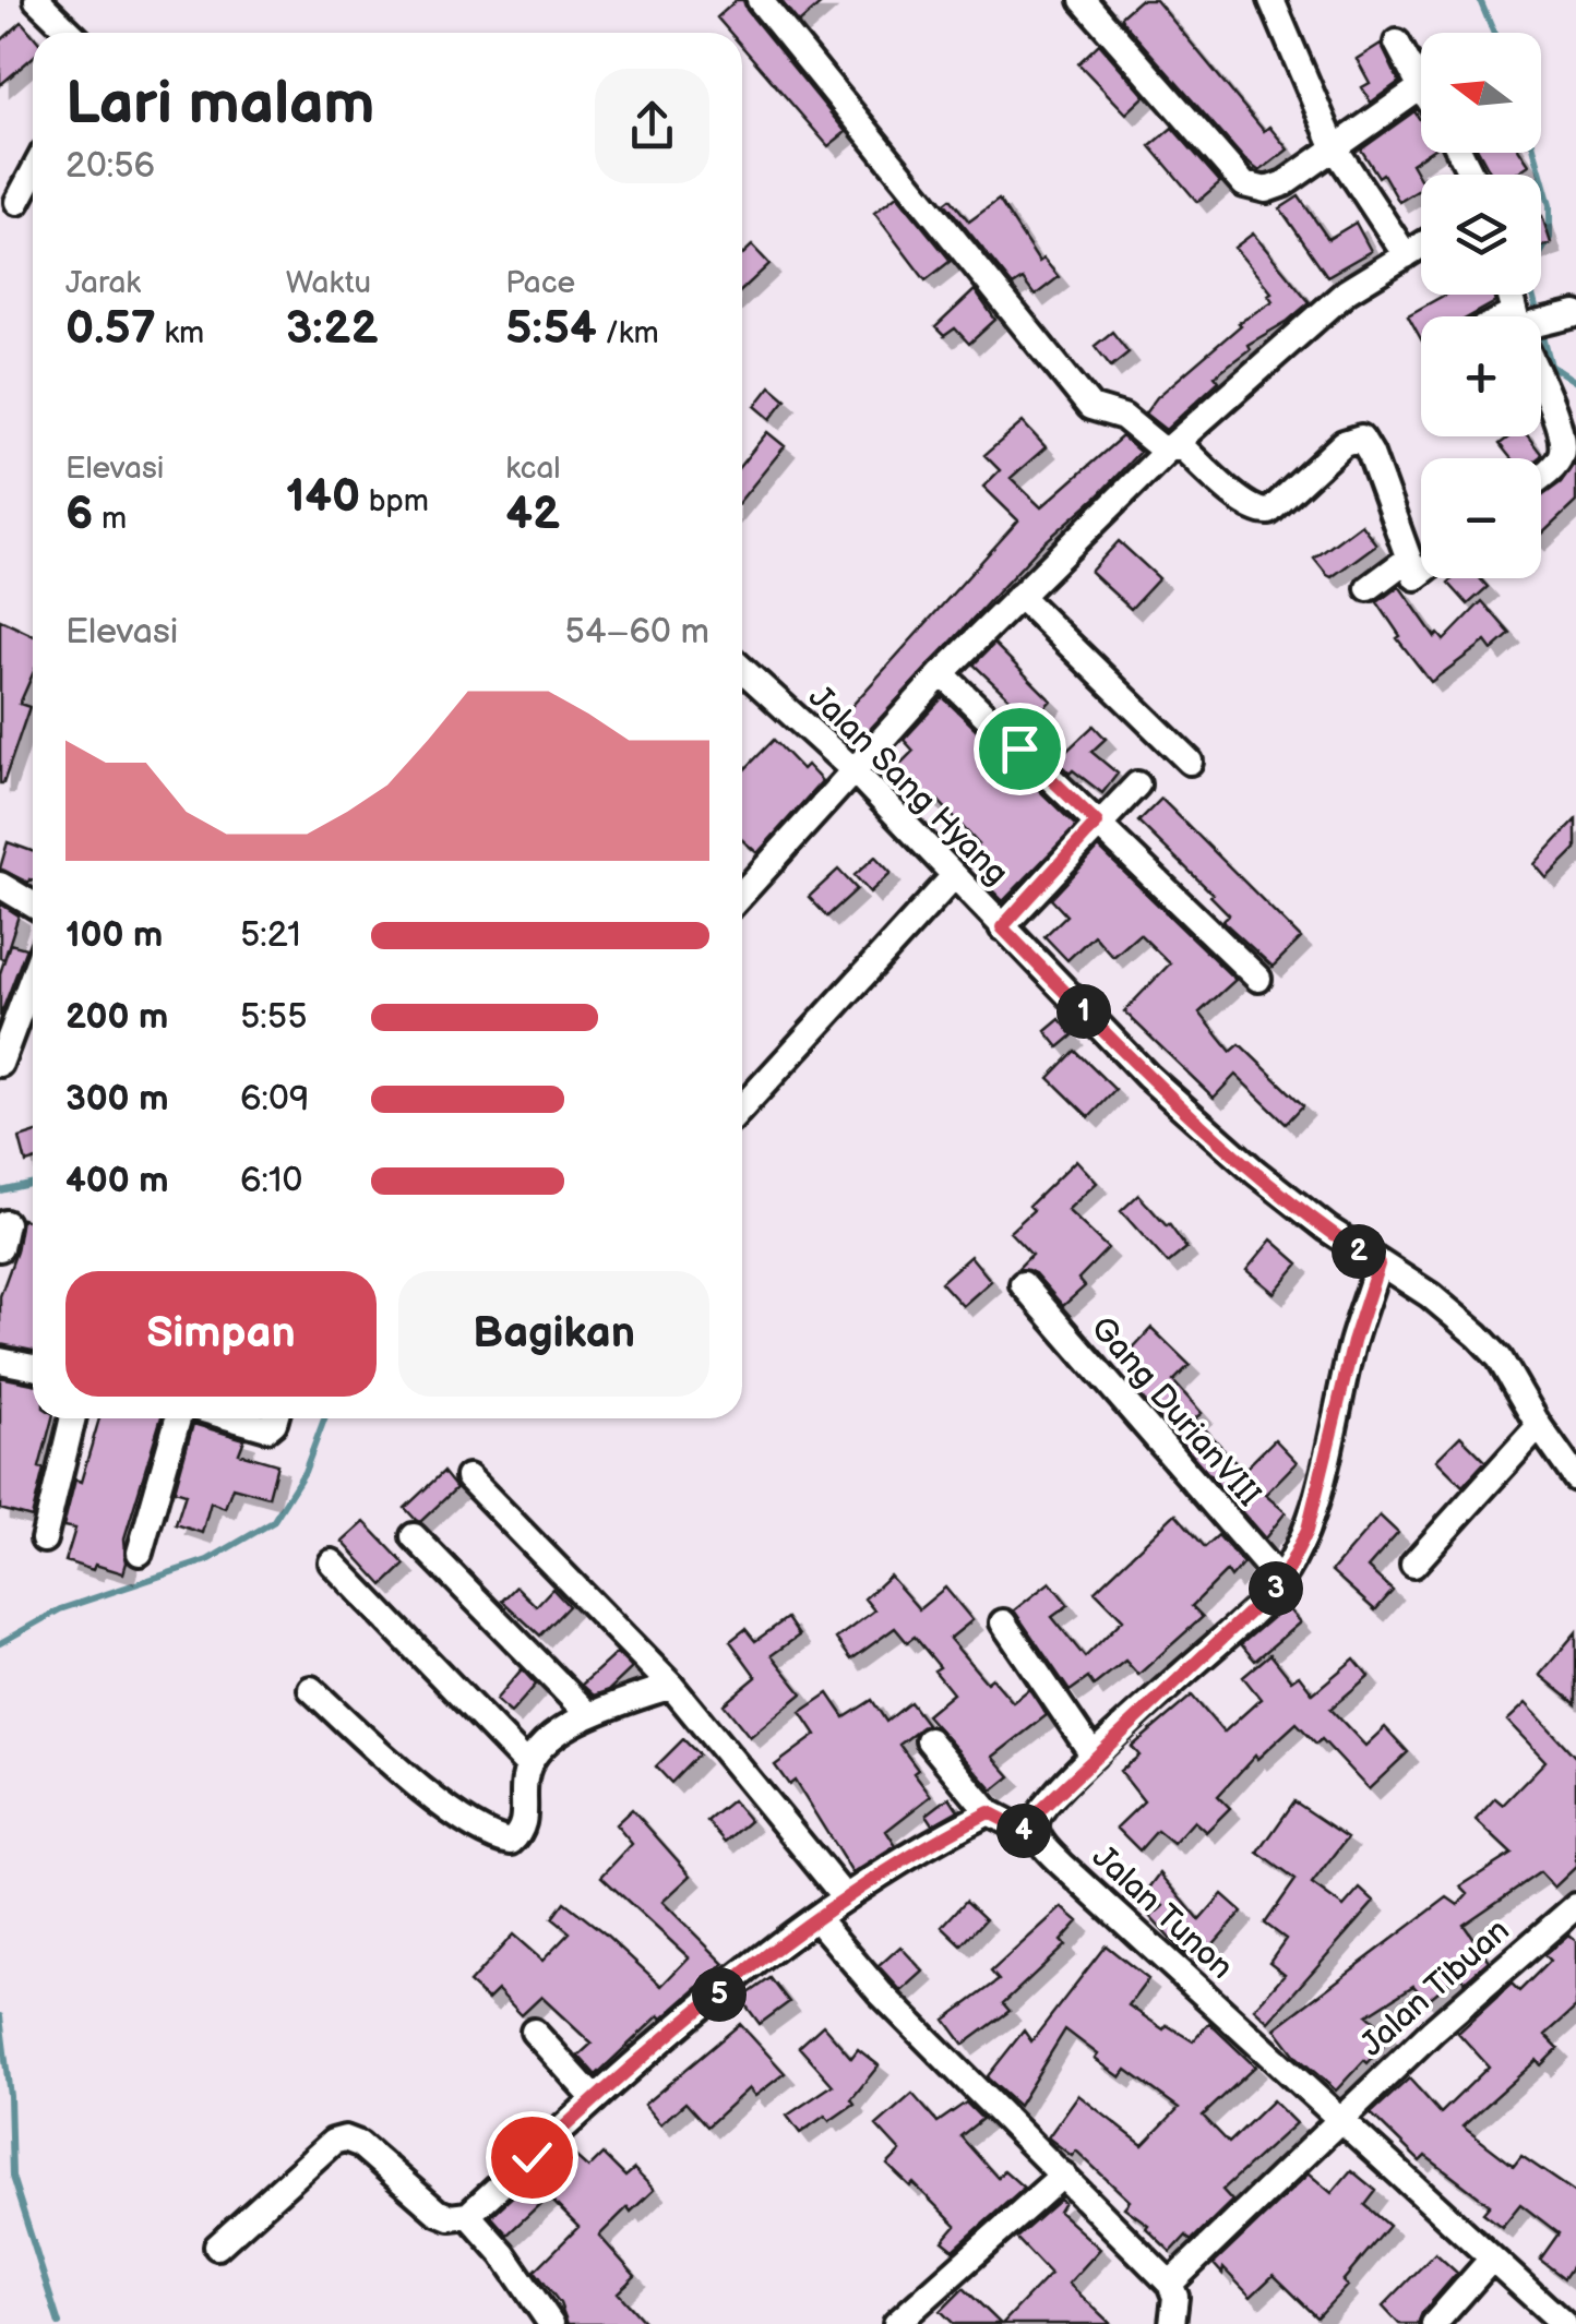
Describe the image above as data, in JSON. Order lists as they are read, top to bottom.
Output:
{
  "streets": {
    "street": [
      "Jalan Sang Hyang",
      "Gang DurianVIII",
      "Jalan Tunon",
      "Jalan Tibuan"
    ]
  },
  "crossings": [
    ["Jalan Tunon", "Jalan Tibuan"]
  ],
  "north": "left",
  "page": {
    "map_buttons": ["+", "−"],
    "heading": ["Lari malam", "20:56"],
    "stats": [
      ["Jarak", "0.57 km"],
      ["Waktu", "3:22"],
      ["Pace", "5:54 /km"],
      ["Elevasi", "6 m"],
      ["140 bpm"],
      ["kcal", "42"]
    ],
    "chart": ["Elevasi", "54–60 m"],
    "list": [
      {
        "name": "100 m",
        "note": "5:21"
      },
      {
        "name": "200 m",
        "note": "5:55"
      },
      {
        "name": "300 m",
        "note": "6:09"
      },
      {
        "name": "400 m",
        "note": "6:10"
      }
    ],
    "pins": [
      "1",
      "2",
      "3",
      "4",
      "5"
    ],
    "buttons": ["Simpan", "Bagikan"]
  }
}
